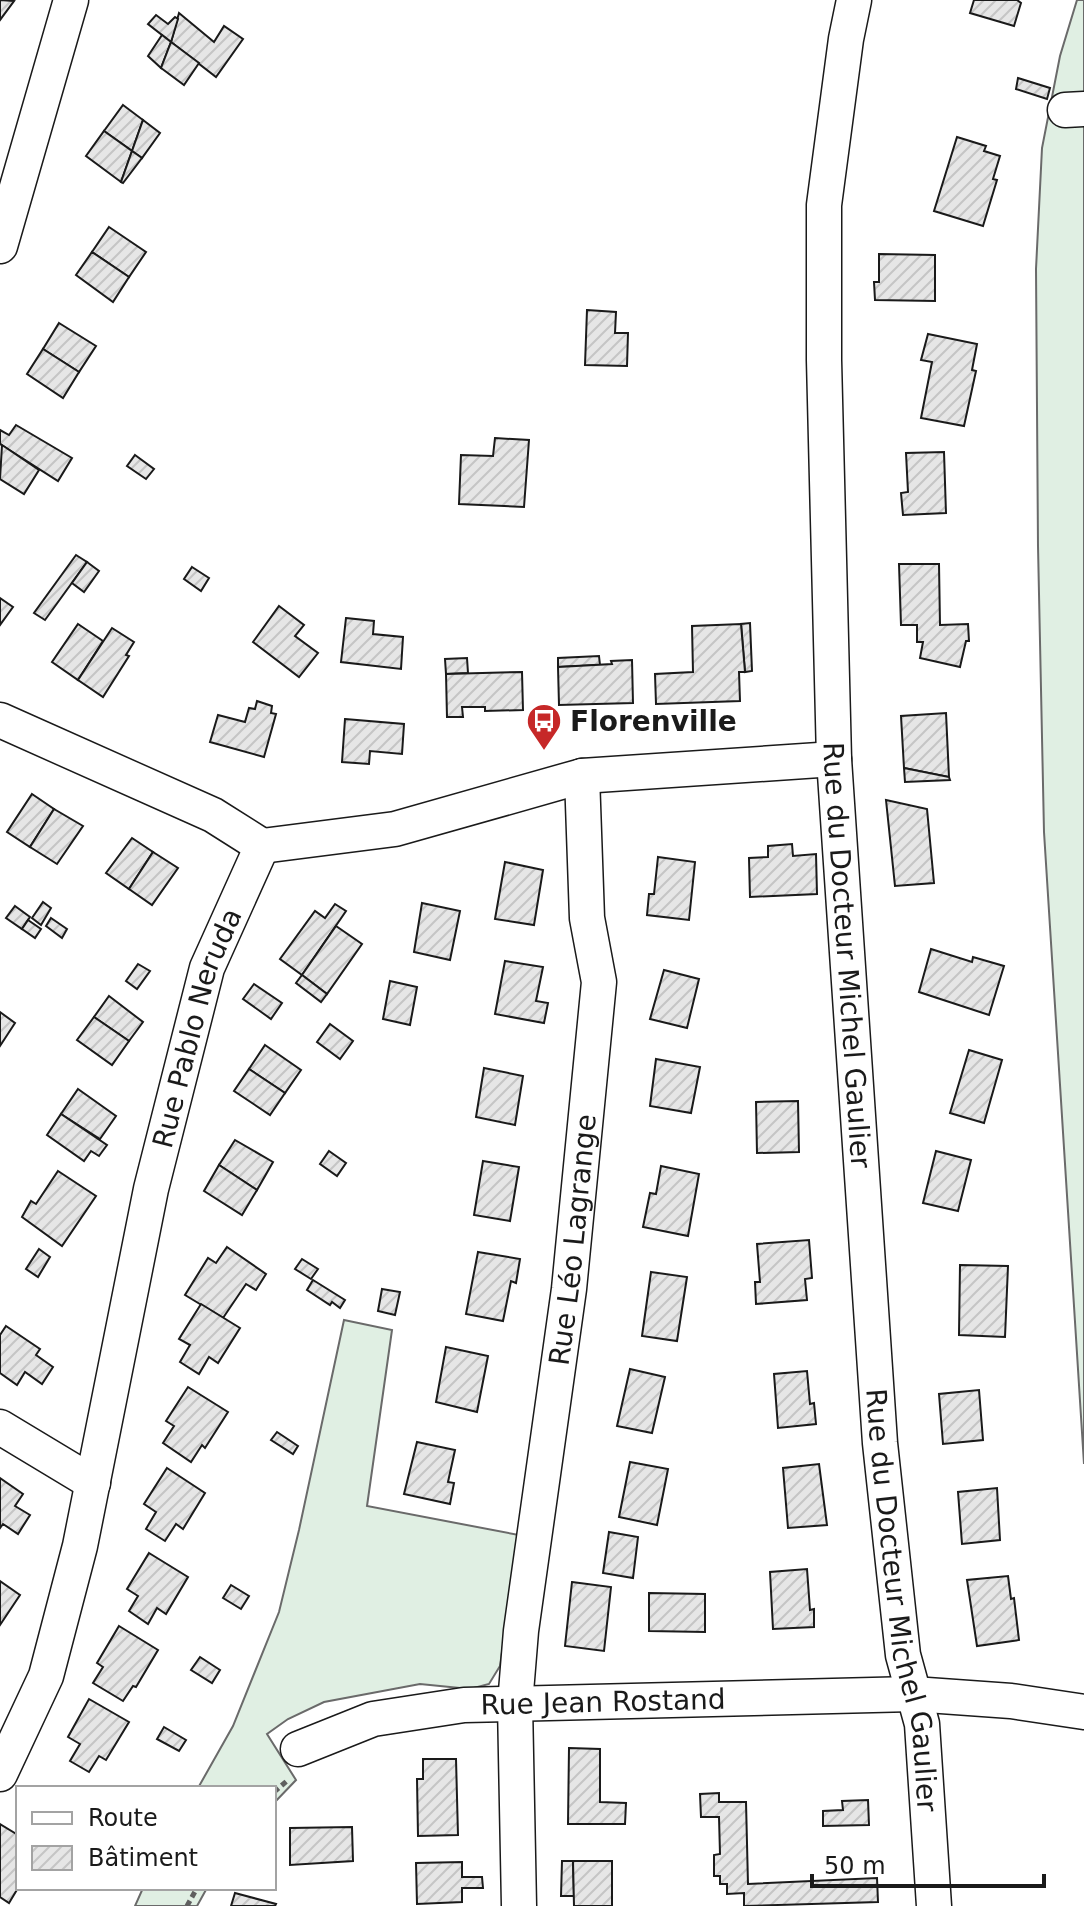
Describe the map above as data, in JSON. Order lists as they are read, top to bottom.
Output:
{
  "streets": {
    "street": [
      "Rue du Docteur Michel Gaulier",
      "Rue Pablo Neruda",
      "Rue Léo Lagrange",
      "Rue Jean Rostand"
    ]
  },
  "crossings": [
    ["Rue du Docteur Michel Gaulier", "Rue Jean Rostand"],
    ["Rue Léo Lagrange", "Rue Jean Rostand"]
  ],
  "places": {
    "bus stop": ["Florenville"]
  },
  "legend": ["Route", "Bâtiment"],
  "scale_bar": "50 m"
}
